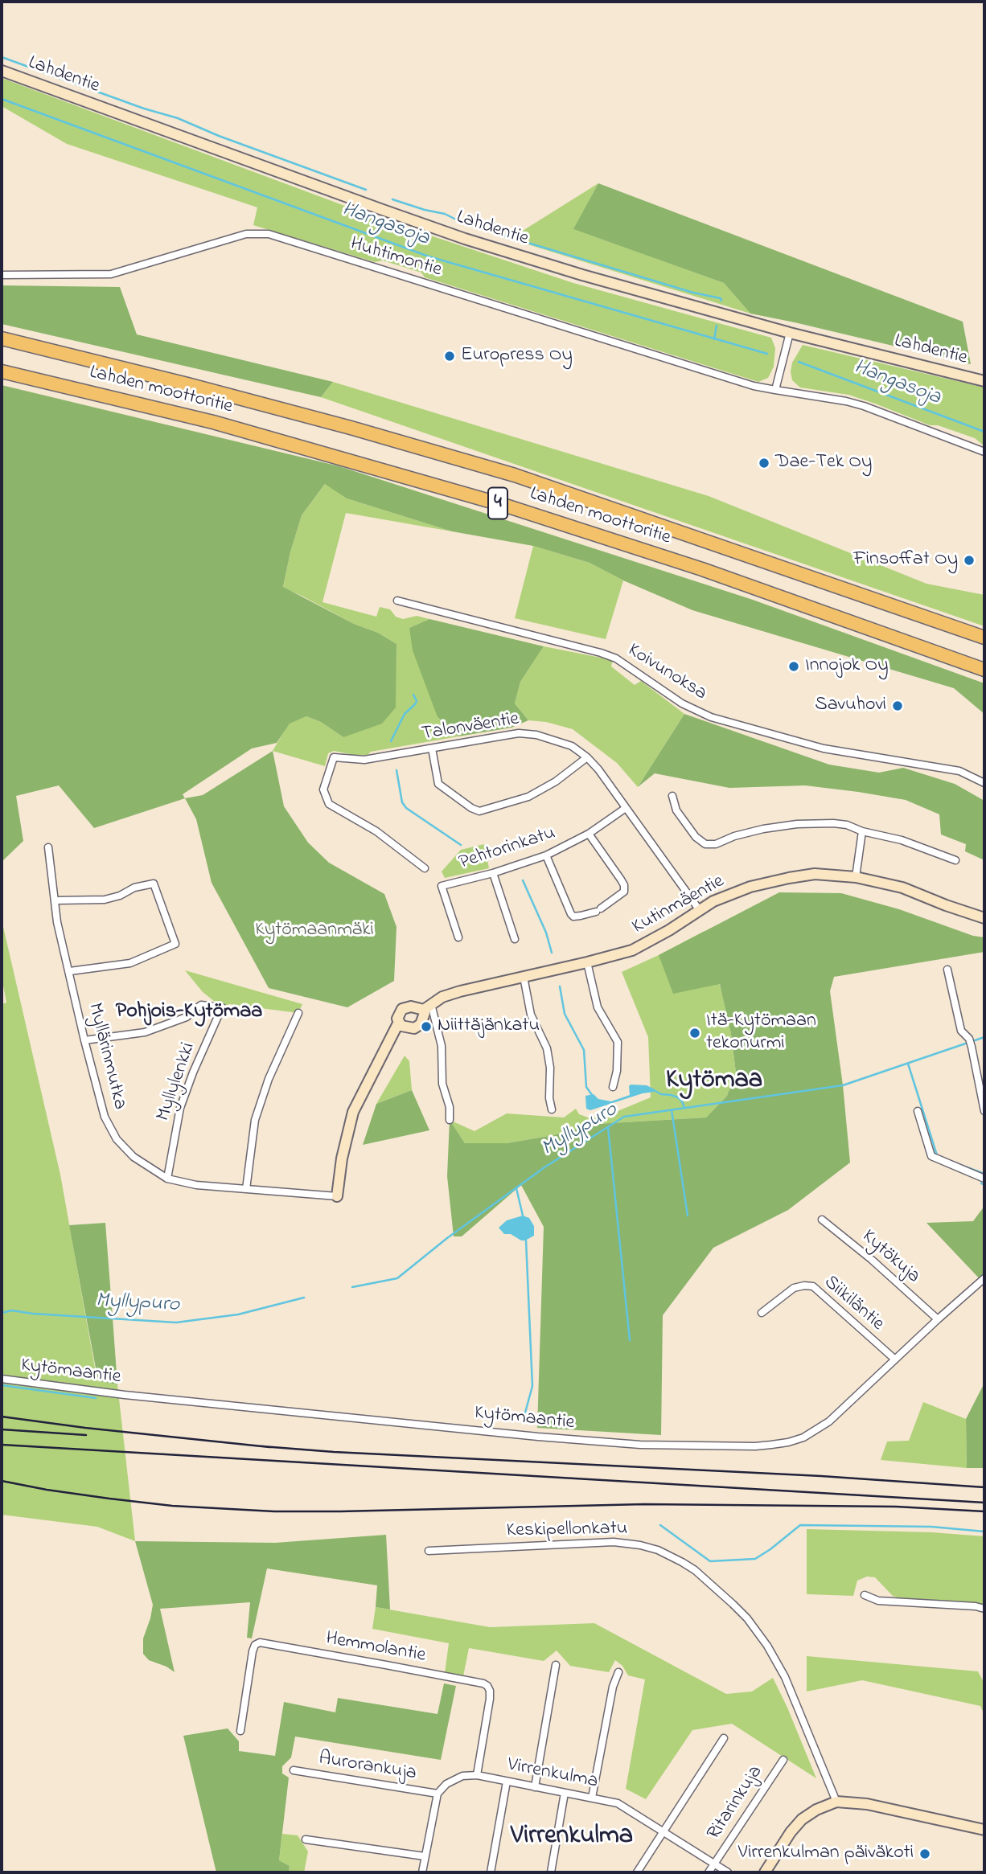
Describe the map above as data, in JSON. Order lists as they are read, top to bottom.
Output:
{
  "streets": {
    "highway": ["Lahden moottoritie", "4"],
    "street": [
      "Lahdentie",
      "Huhtimontie",
      "Koivunoksa",
      "Talonväentie",
      "Pehtorinkatu",
      "Kutinmäentie",
      "Myllärinmutka",
      "Myllylenkki",
      "Kytökuja",
      "Siikiläntie",
      "Kytömaantie",
      "Keskipellonkatu",
      "Hemmolantie",
      "Aurorankuja",
      "Virrenkulma",
      "Ritarinkuja"
    ]
  },
  "crossings": [
    ["Talonväentie", "Pehtorinkatu"],
    ["Talonväentie", "Kutinmäentie"],
    ["Kutinmäentie", "Myllärinmutka"],
    ["Myllärinmutka", "Myllylenkki"],
    ["Kytökuja", "Kytömaantie"],
    ["Siikiläntie", "Kytömaantie"],
    ["Hemmolantie", "Virrenkulma"],
    ["Aurorankuja", "Virrenkulma"],
    ["Virrenkulma", "Ritarinkuja"]
  ],
  "districts": ["Pohjois-Kytömaa", "Kytömaa", "Virrenkulma"],
  "water": ["Hangasoja", "Myllypuro"],
  "parks": ["Kytömaanmäki"],
  "places": [
    "Europress Oy",
    "Dae-Tek Oy",
    "Finsoffat Oy",
    "Innojok Oy",
    "Savuhovi",
    "Niittäjänkatu",
    "Itä-Kytömaan tekonurmi",
    "Virrenkulman päiväkoti"
  ]
}
